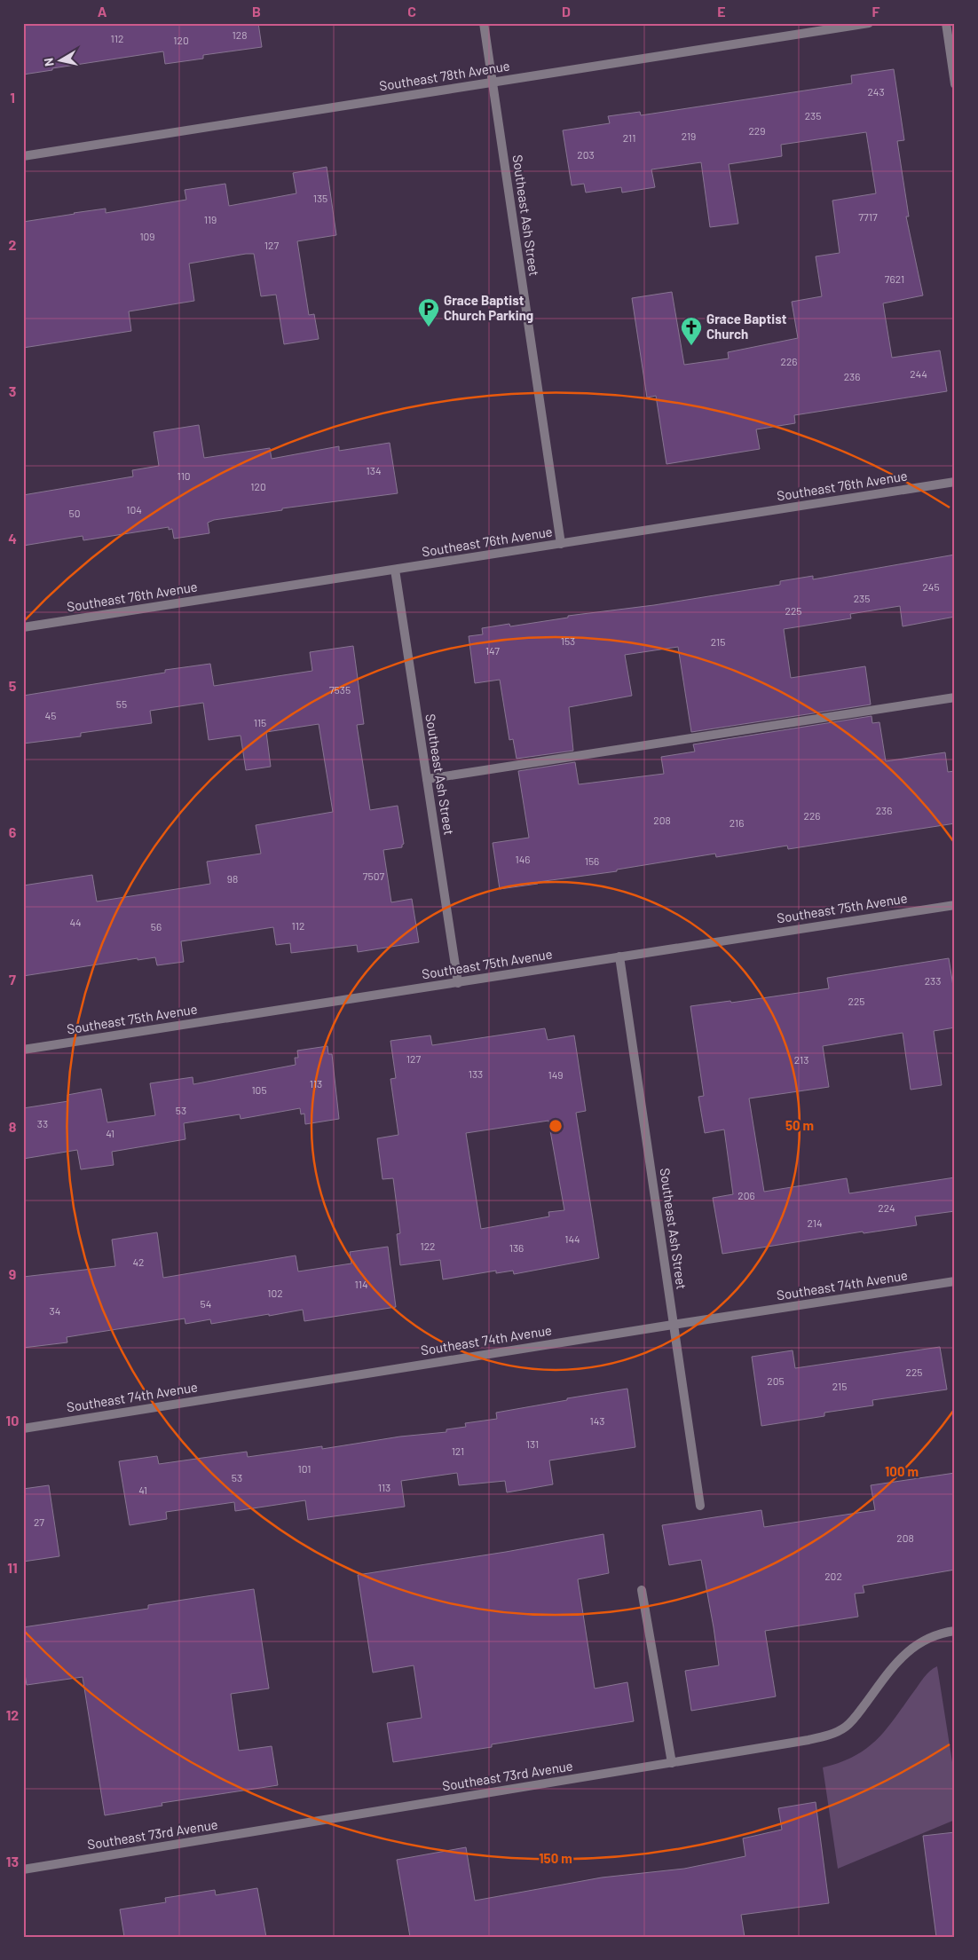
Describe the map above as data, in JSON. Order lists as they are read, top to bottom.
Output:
{
  "streets": {
    "street": [
      "Southeast 78th Avenue",
      "Southeast Ash Street",
      "Southeast 76th Avenue",
      "Southeast 75th Avenue",
      "Southeast 74th Avenue",
      "Southeast 73rd Avenue"
    ]
  },
  "crossings": [
    ["Southeast 78th Avenue", "Southeast Ash Street"],
    ["Southeast Ash Street", "Southeast 76th Avenue"],
    ["Southeast Ash Street", "Southeast 75th Avenue"],
    ["Southeast Ash Street", "Southeast 74th Avenue"]
  ],
  "places": {
    "parking": ["Grace Baptist Church Parking"],
    "church": ["Grace Baptist Church"]
  },
  "house_numbers": [
    "128",
    "112",
    "120",
    "243",
    "235",
    "229",
    "219",
    "211",
    "203",
    "135",
    "7717",
    "119",
    "109",
    "127",
    "7621",
    "226",
    "244",
    "236",
    "134",
    "110",
    "120",
    "104",
    "50",
    "245",
    "235",
    "225",
    "153",
    "215",
    "147",
    "7535",
    "55",
    "45",
    "115",
    "236",
    "226",
    "208",
    "216",
    "146",
    "156",
    "7507",
    "98",
    "44",
    "112",
    "56",
    "233",
    "225",
    "127",
    "213",
    "133",
    "149",
    "113",
    "105",
    "53",
    "33",
    "41",
    "206",
    "224",
    "214",
    "144",
    "122",
    "136",
    "42",
    "114",
    "102",
    "54",
    "34",
    "225",
    "205",
    "215",
    "143",
    "131",
    "121",
    "101",
    "53",
    "113",
    "41",
    "27",
    "208",
    "202"
  ],
  "north": "left",
  "grid": {
    "columns": [
      "A",
      "B",
      "C",
      "D",
      "E",
      "F"
    ],
    "rows": [
      "1",
      "2",
      "3",
      "4",
      "5",
      "6",
      "7",
      "8",
      "9",
      "10",
      "11",
      "12",
      "13"
    ]
  },
  "rings": ["50 m", "100 m", "150 m"]
}
